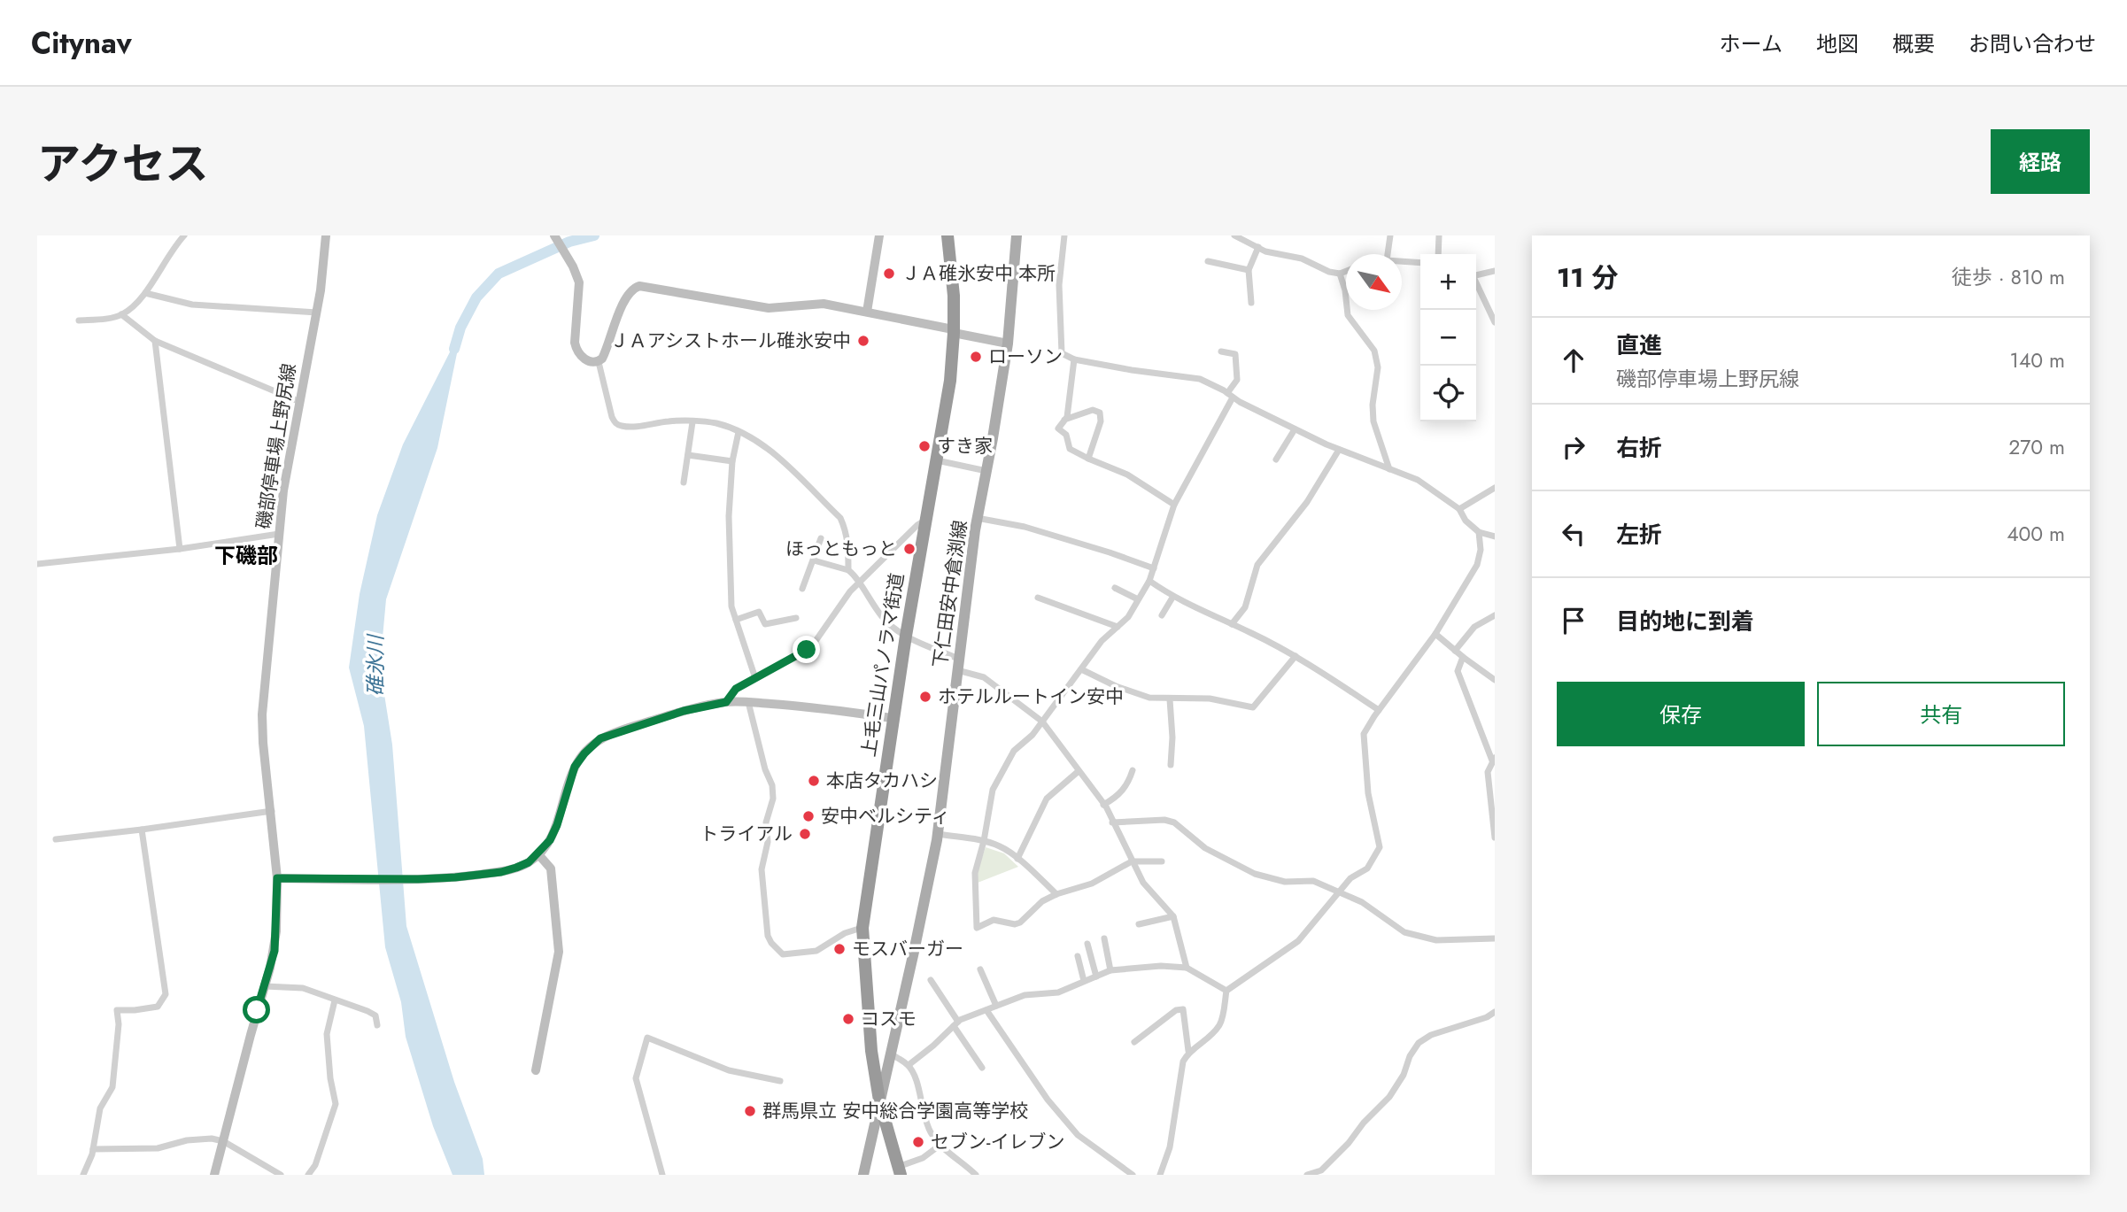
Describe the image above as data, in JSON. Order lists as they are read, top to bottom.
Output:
{
  "streets": {
    "highway": ["上毛三山パノラマ街道"],
    "main road": ["下仁田安中倉渕線"],
    "street": ["磯部停車場上野尻線"]
  },
  "crossings": [
    ["下仁田安中倉渕線", "上毛三山パノラマ街道"]
  ],
  "districts": ["下磯部"],
  "water": ["碓氷川"],
  "places": [
    "ＪＡ碓氷安中 本所",
    "ＪＡアシストホール碓氷安中",
    "ローソン",
    "すき家",
    "ほっともっと",
    "ホテルルートイン安中",
    "本店タカハシ",
    "安中ベルシティ",
    "トライアル",
    "モスバーガー",
    "コスモ",
    "群馬県立 安中総合学園高等学校",
    "セブン-イレブン"
  ],
  "north": "bottom right",
  "page": {
    "header": "Citynav",
    "nav": [
      "ホーム",
      "地図",
      "概要",
      "お問い合わせ"
    ],
    "title": "アクセス",
    "buttons": [
      "経路",
      ["保存", "共有"]
    ],
    "heading": ["11 分", "徒歩 · 810 m"],
    "map_buttons": ["+", "−"],
    "list": [
      ["直進", "磯部停車場上野尻線", "140 m"],
      ["右折", "270 m"],
      ["左折", "400 m"],
      "目的地に到着"
    ]
  }
}
